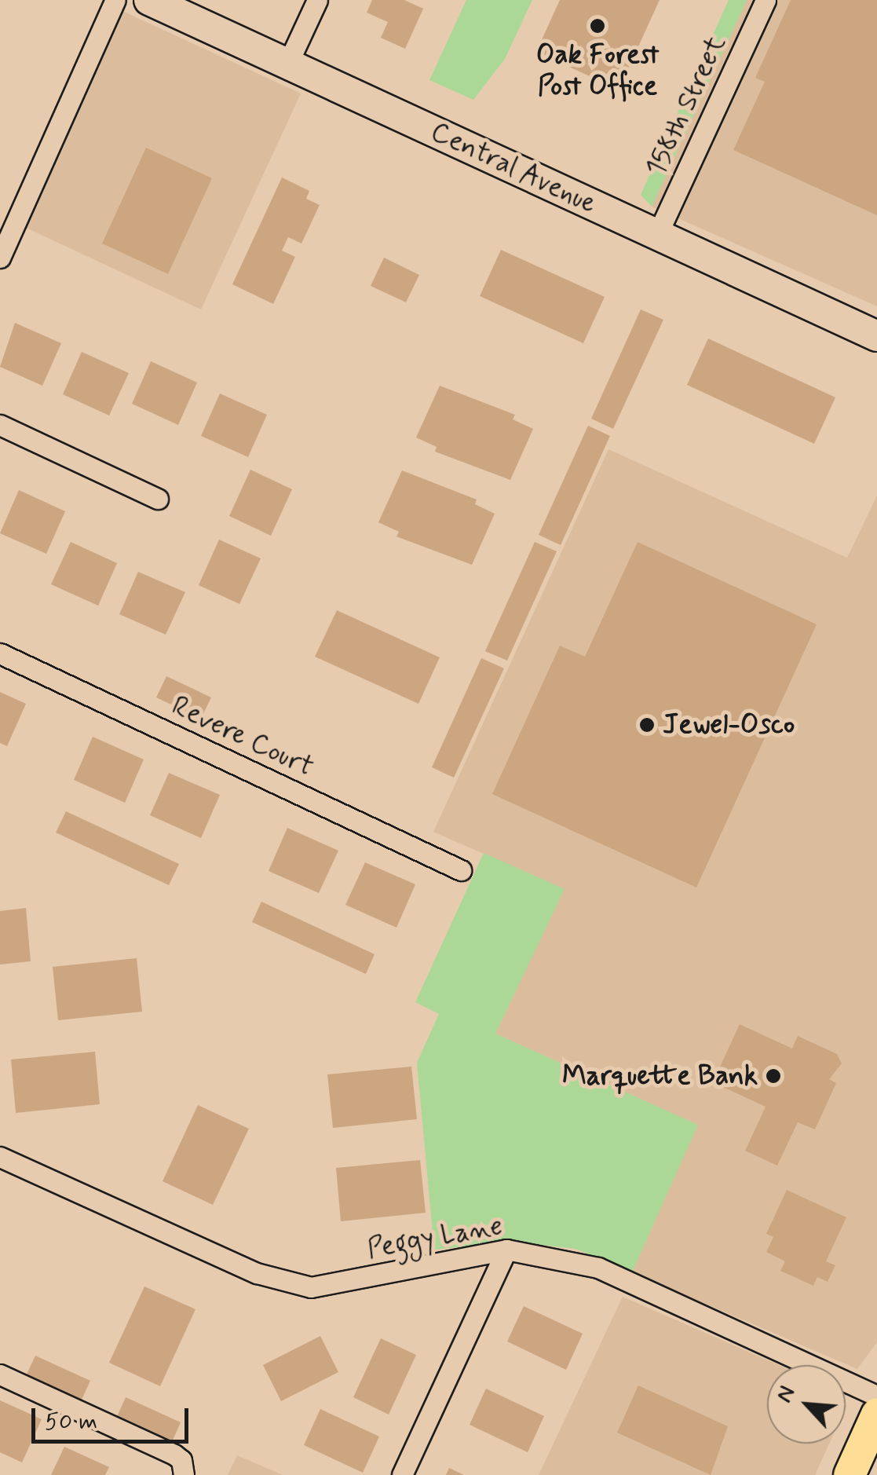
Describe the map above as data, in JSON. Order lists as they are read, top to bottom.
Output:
{
  "streets": {
    "street": [
      "158th Street",
      "Central Avenue",
      "Revere Court",
      "Peggy Lane"
    ]
  },
  "crossings": [
    ["158th Street", "Central Avenue"]
  ],
  "places": ["Oak Forest Post Office", "Jewel-Osco", "Marquette Bank"],
  "scale_bar": "50 m",
  "north": "top left"
}
